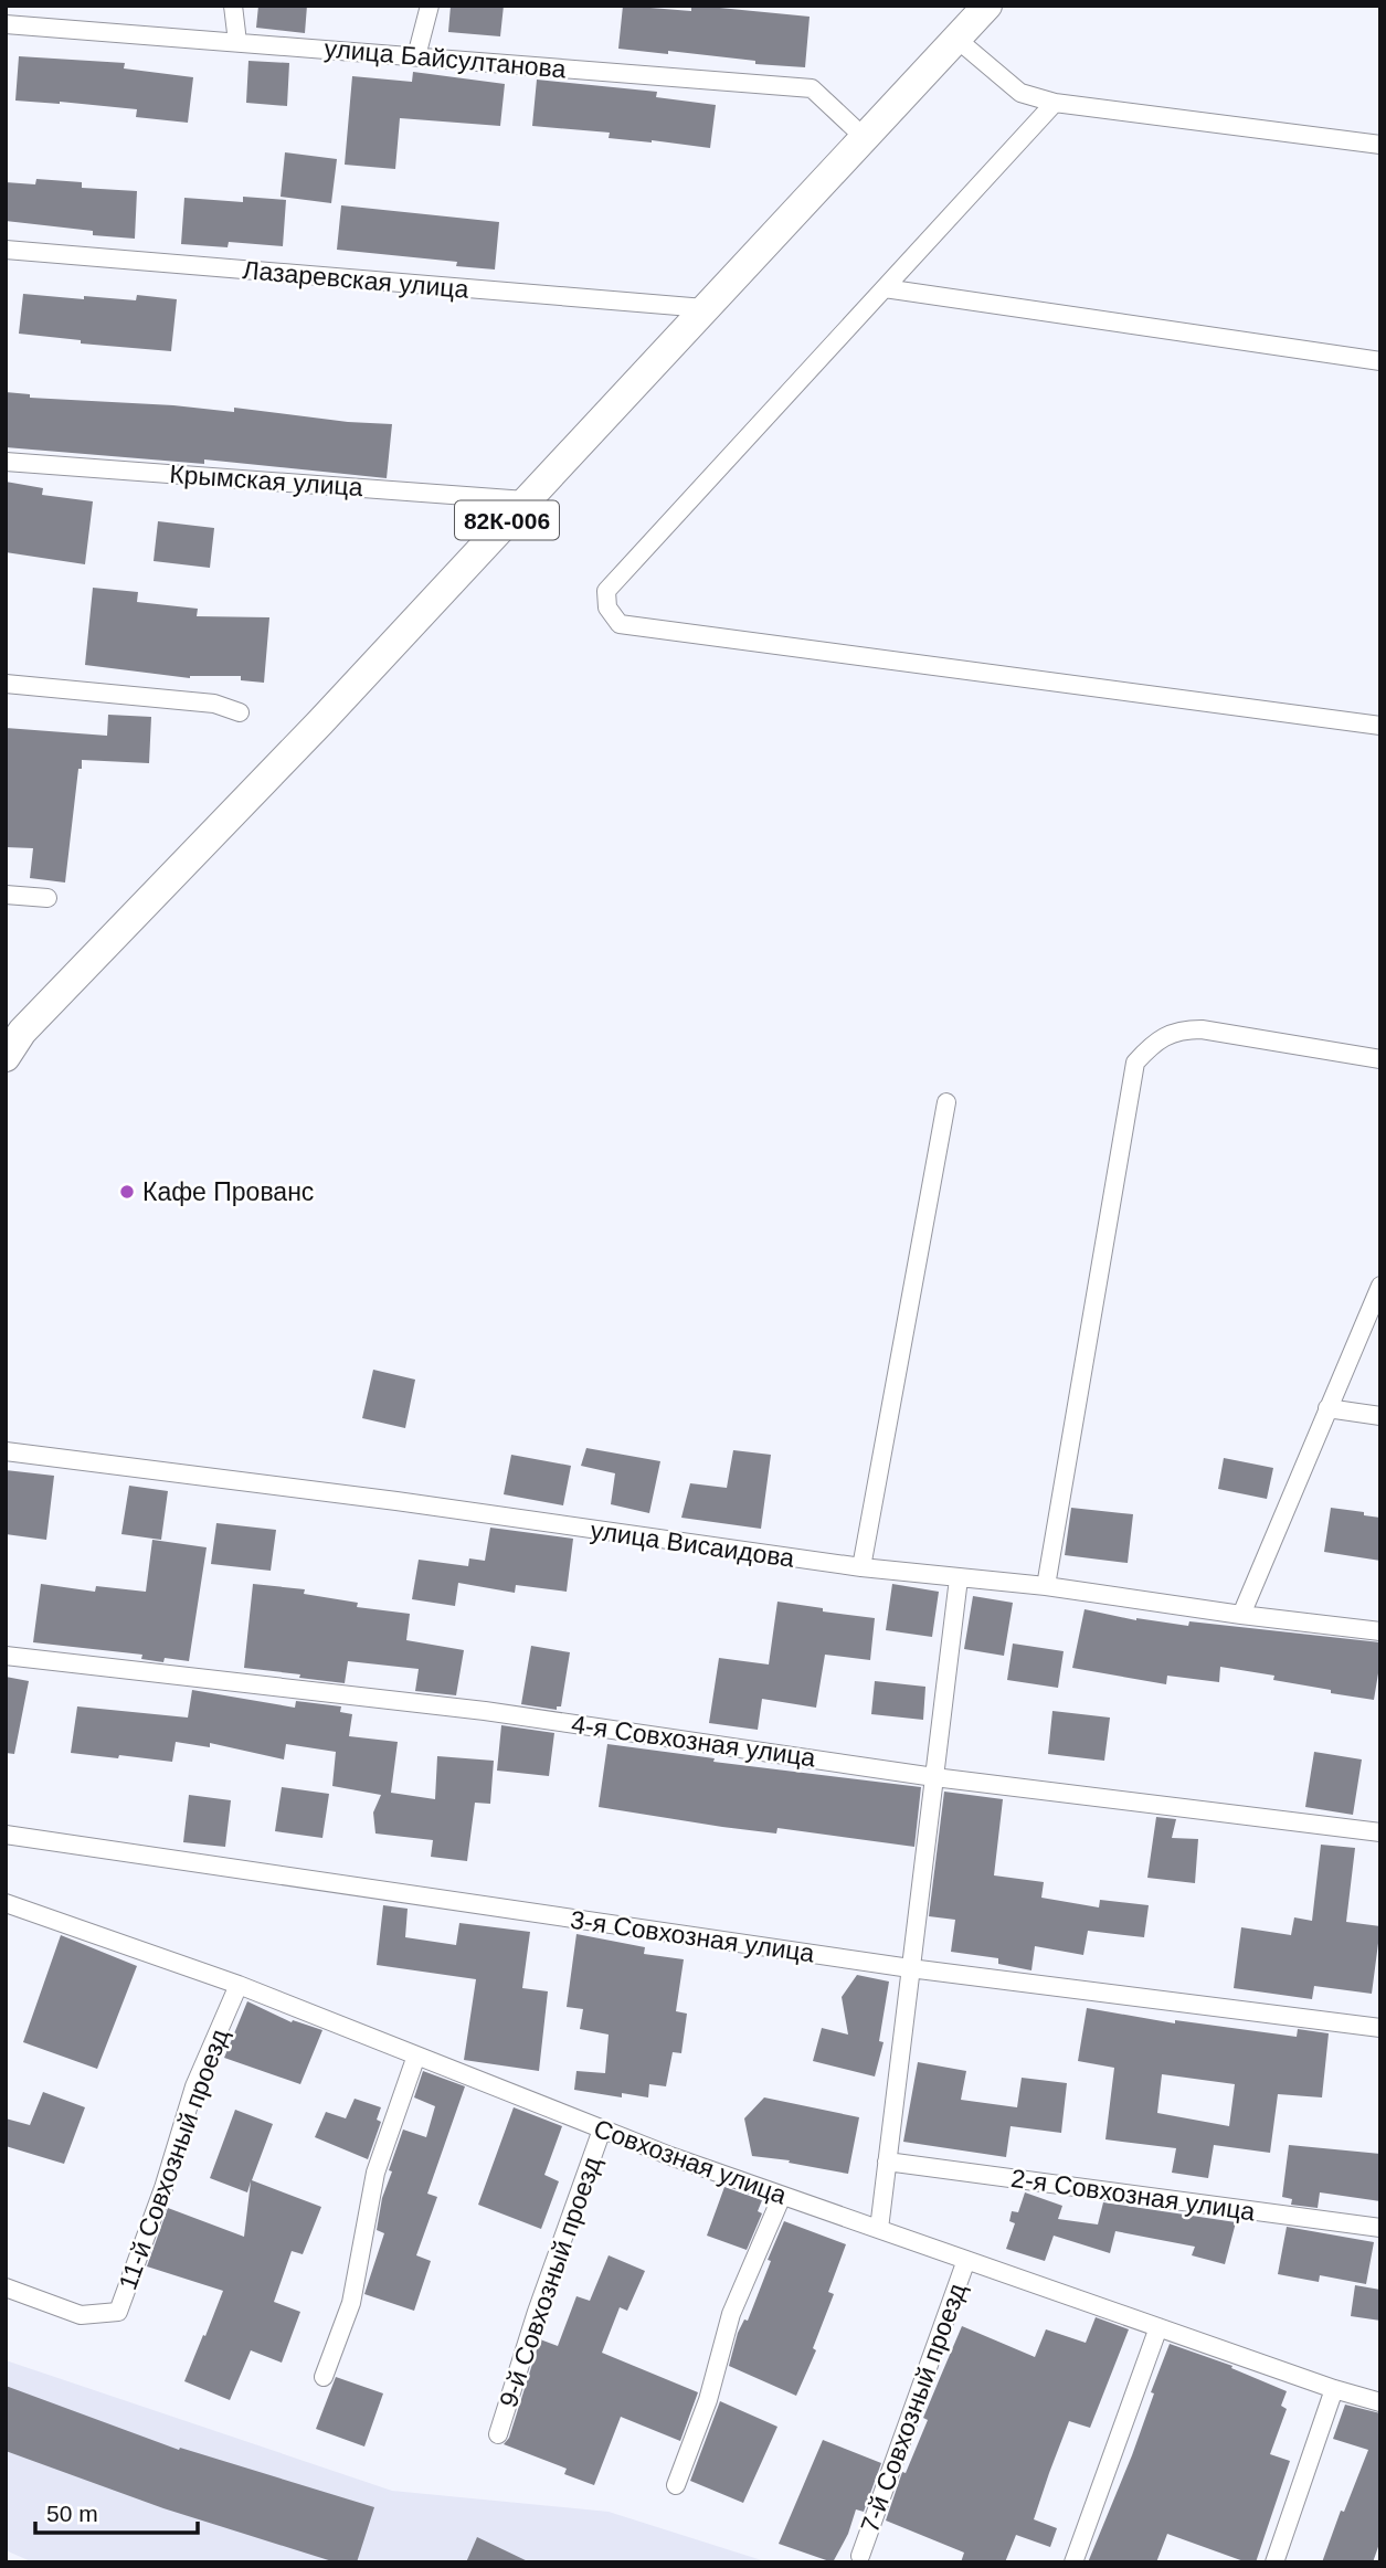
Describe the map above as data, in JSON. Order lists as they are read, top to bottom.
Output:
{
  "streets": {
    "main road": ["82К-006"],
    "street": [
      "улица Байсултанова",
      "Лазаревская улица",
      "Крымская улица",
      "улица Висаидова",
      "4-я Совхозная улица",
      "3-я Совхозная улица",
      "11-й Совхозный проезд",
      "Совхозная улица",
      "2-я Совхозная улица",
      "9-й Совхозный проезд",
      "7-й Совхозный проезд"
    ]
  },
  "crossings": [
    ["улица Байсултанова", "82К-006"],
    ["Лазаревская улица", "82К-006"],
    ["Крымская улица", "82К-006"],
    ["11-й Совхозный проезд", "Совхозная улица"],
    ["Совхозная улица", "9-й Совхозный проезд"],
    ["Совхозная улица", "7-й Совхозный проезд"]
  ],
  "places": ["Кафе Прованс"],
  "scale_bar": "50 m"
}
